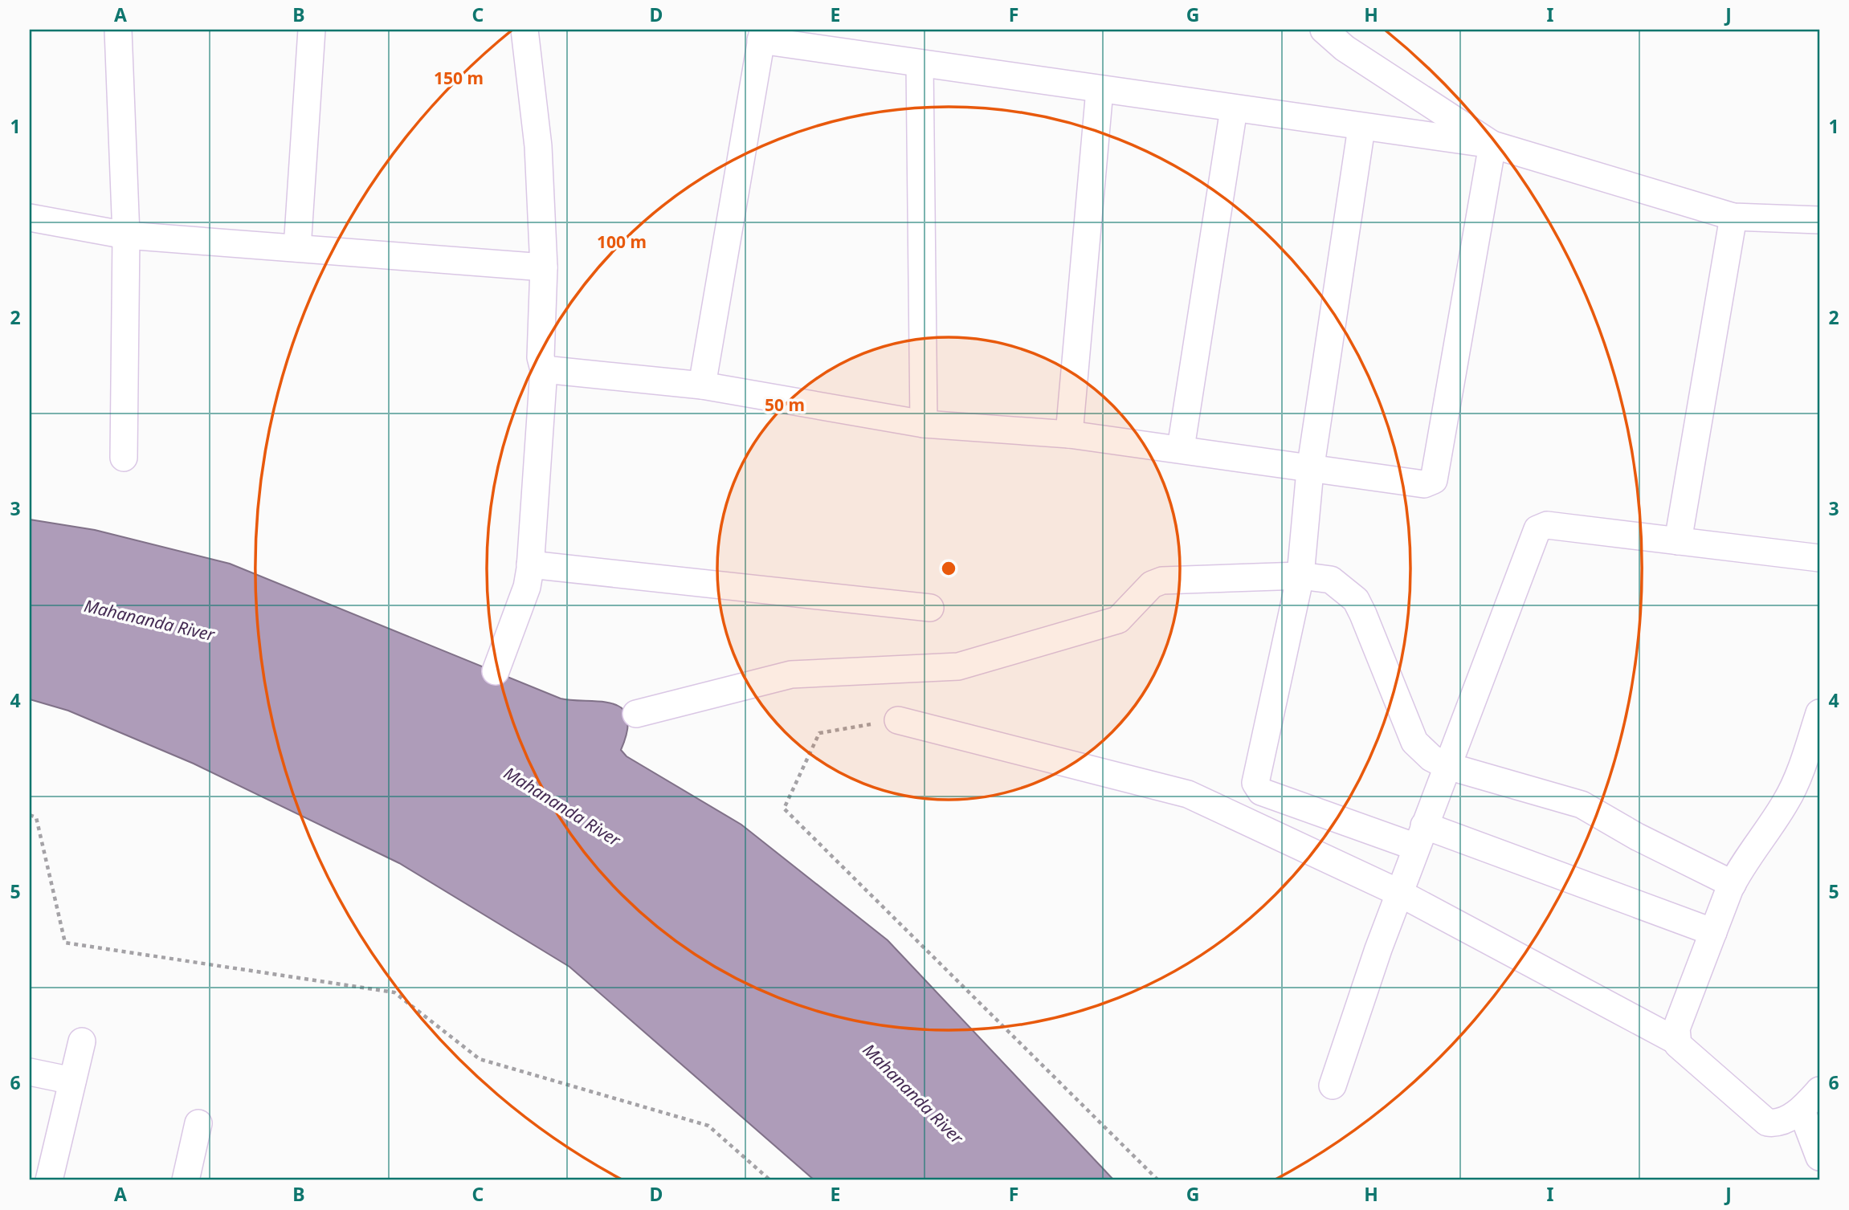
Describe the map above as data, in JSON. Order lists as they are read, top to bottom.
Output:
{
  "water": ["Mahananda River"],
  "grid": {
    "columns": [
      "A",
      "B",
      "C",
      "D",
      "E",
      "F",
      "G",
      "H",
      "I",
      "J"
    ],
    "rows": [
      "1",
      "2",
      "3",
      "4",
      "5",
      "6"
    ]
  },
  "rings": ["150 m", "100 m", "50 m"]
}
